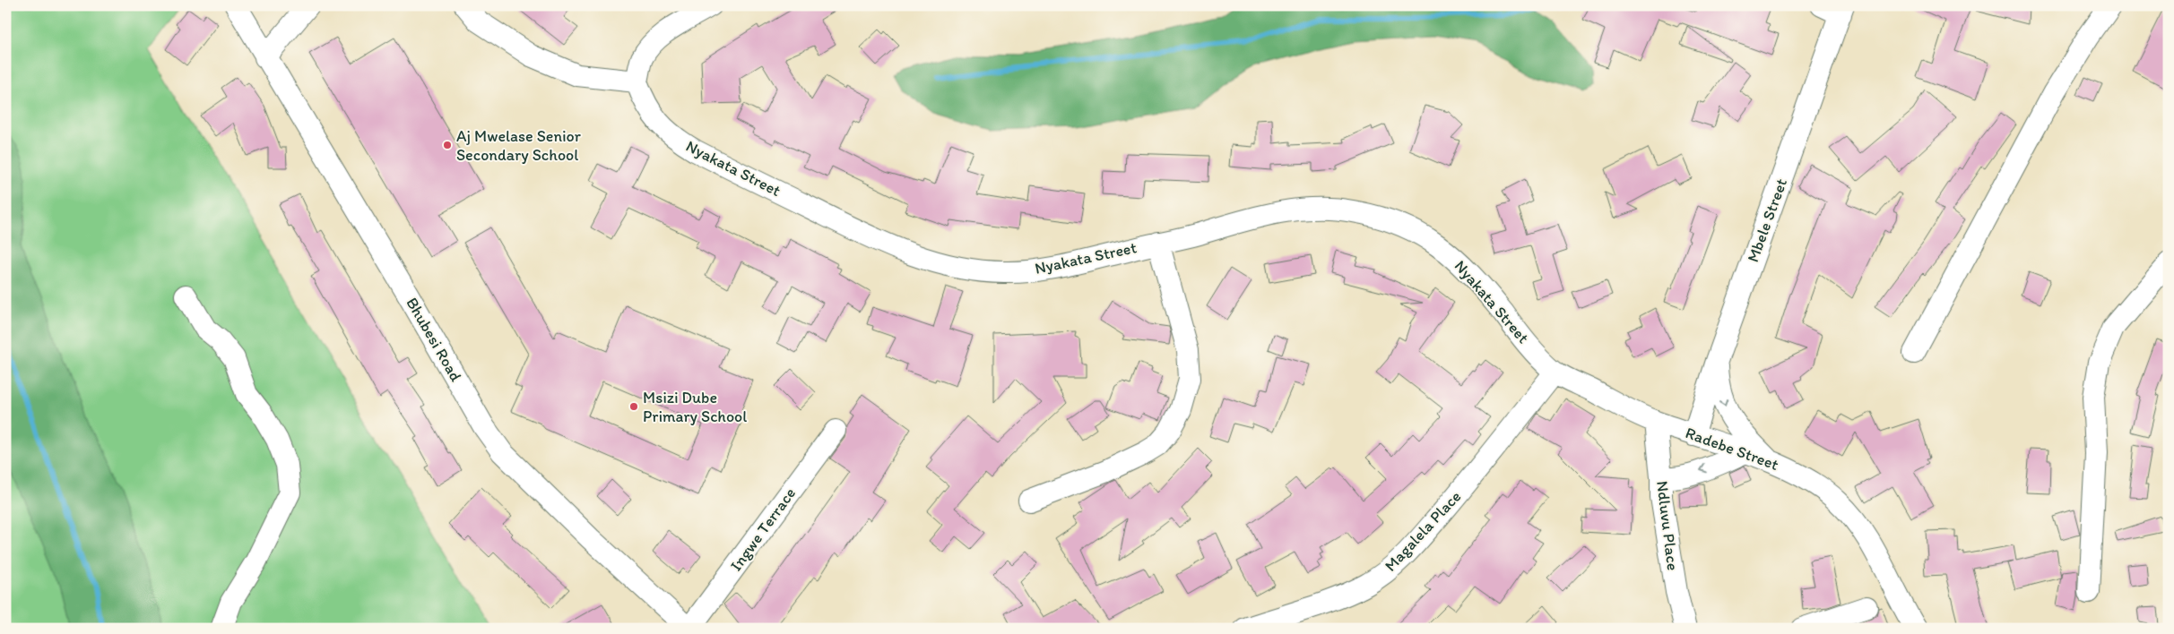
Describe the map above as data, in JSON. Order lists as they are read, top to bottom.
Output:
{
  "streets": {
    "street": [
      "Nyakata Street",
      "Mbele Street",
      "Bhubesi Road",
      "Radebe Street",
      "Ndluvu Place",
      "Ingwe Terrace",
      "Magalela Place"
    ]
  },
  "crossings": [
    ["Nyakata Street", "Radebe Street"],
    ["Nyakata Street", "Ndluvu Place"],
    ["Nyakata Street", "Magalela Place"],
    ["Mbele Street", "Radebe Street"],
    ["Bhubesi Road", "Ingwe Terrace"],
    ["Radebe Street", "Ndluvu Place"]
  ],
  "places": ["Aj Mwelase Senior Secondary School", "Msizi Dube Primary School"]
}
